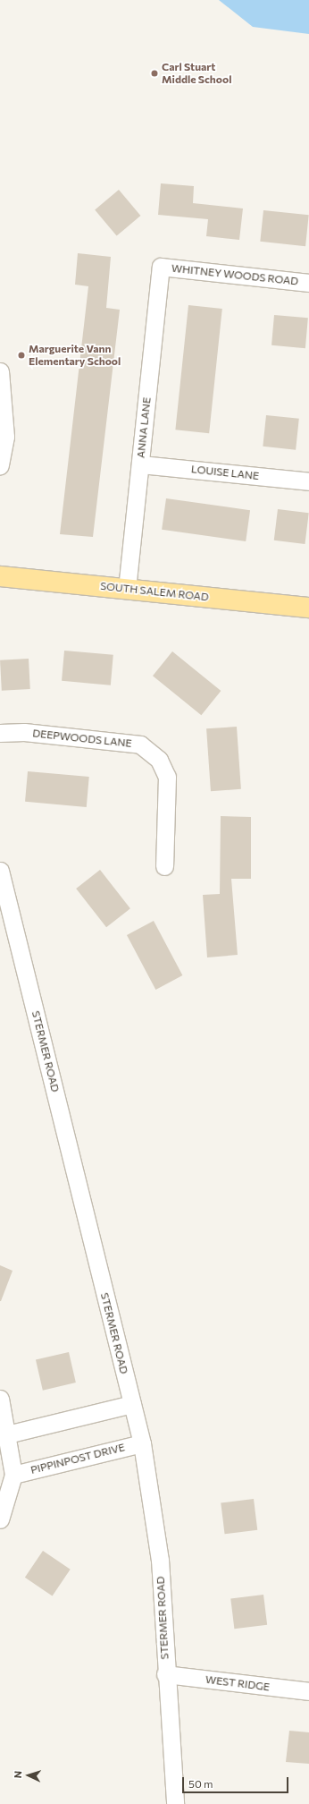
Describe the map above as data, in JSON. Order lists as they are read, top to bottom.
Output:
{
  "streets": {
    "main road": ["SOUTH SALEM ROAD"],
    "street": [
      "WHITNEY WOODS ROAD",
      "ANNA LANE",
      "LOUISE LANE",
      "DEEPWOODS LANE",
      "STERMER ROAD",
      "PIPPINPOST DRIVE",
      "WEST RIDGE"
    ]
  },
  "crossings": [
    ["WHITNEY WOODS ROAD", "ANNA LANE"],
    ["ANNA LANE", "LOUISE LANE"],
    ["ANNA LANE", "SOUTH SALEM ROAD"],
    ["STERMER ROAD", "PIPPINPOST DRIVE"],
    ["STERMER ROAD", "WEST RIDGE"]
  ],
  "places": ["Carl Stuart Middle School", "Marguerite Vann Elementary School"],
  "scale_bar": "50 m",
  "north": "left"
}
